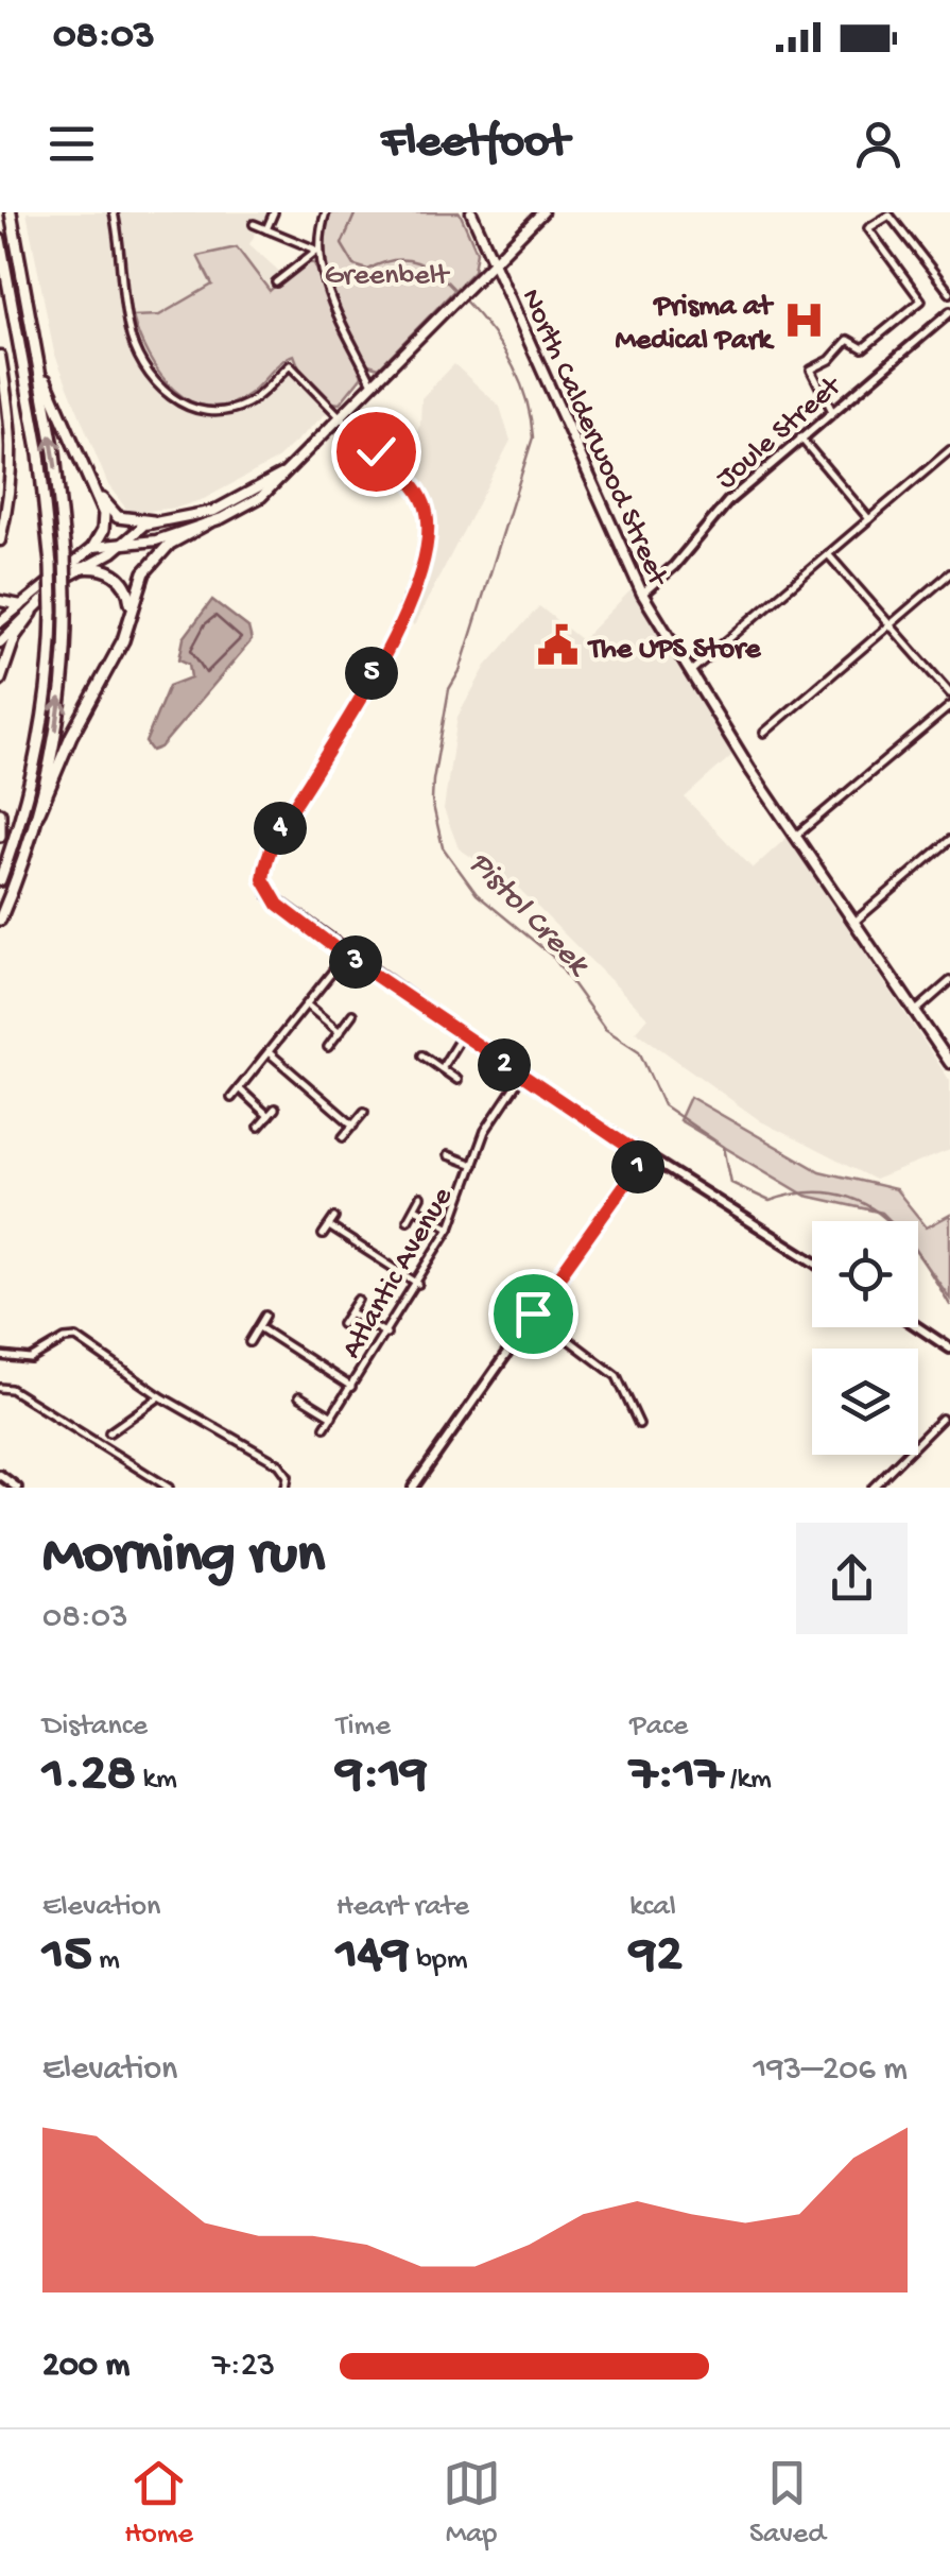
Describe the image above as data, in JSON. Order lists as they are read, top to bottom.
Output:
{
  "streets": {
    "main road": ["North Calderwood Street"],
    "street": ["Joule Street", "Atlantic Avenue"]
  },
  "crossings": [
    ["Joule Street", "North Calderwood Street"]
  ],
  "water": ["Pistol Creek"],
  "parks": ["Greenbelt"],
  "places": {
    "hospital": ["Prisma at Medical Park"],
    "public building": ["The UPS Store"]
  },
  "page": {
    "status": "08:03",
    "header": "Fleetfoot",
    "pins": [
      "5",
      "4",
      "3",
      "2",
      "1"
    ],
    "heading": ["Morning run", "08:03"],
    "stats": [
      ["Distance", "1.28 km"],
      ["Time", "9:19"],
      ["Pace", "7:17 /km"],
      ["Elevation", "15 m"],
      ["Heart rate", "149 bpm"],
      ["kcal", "92"]
    ],
    "chart": ["Elevation", "193–206 m"],
    "list": [
      {
        "name": "200 m",
        "note": "7:23"
      }
    ],
    "tabs": ["Home", "Map", "Saved"]
  }
}
